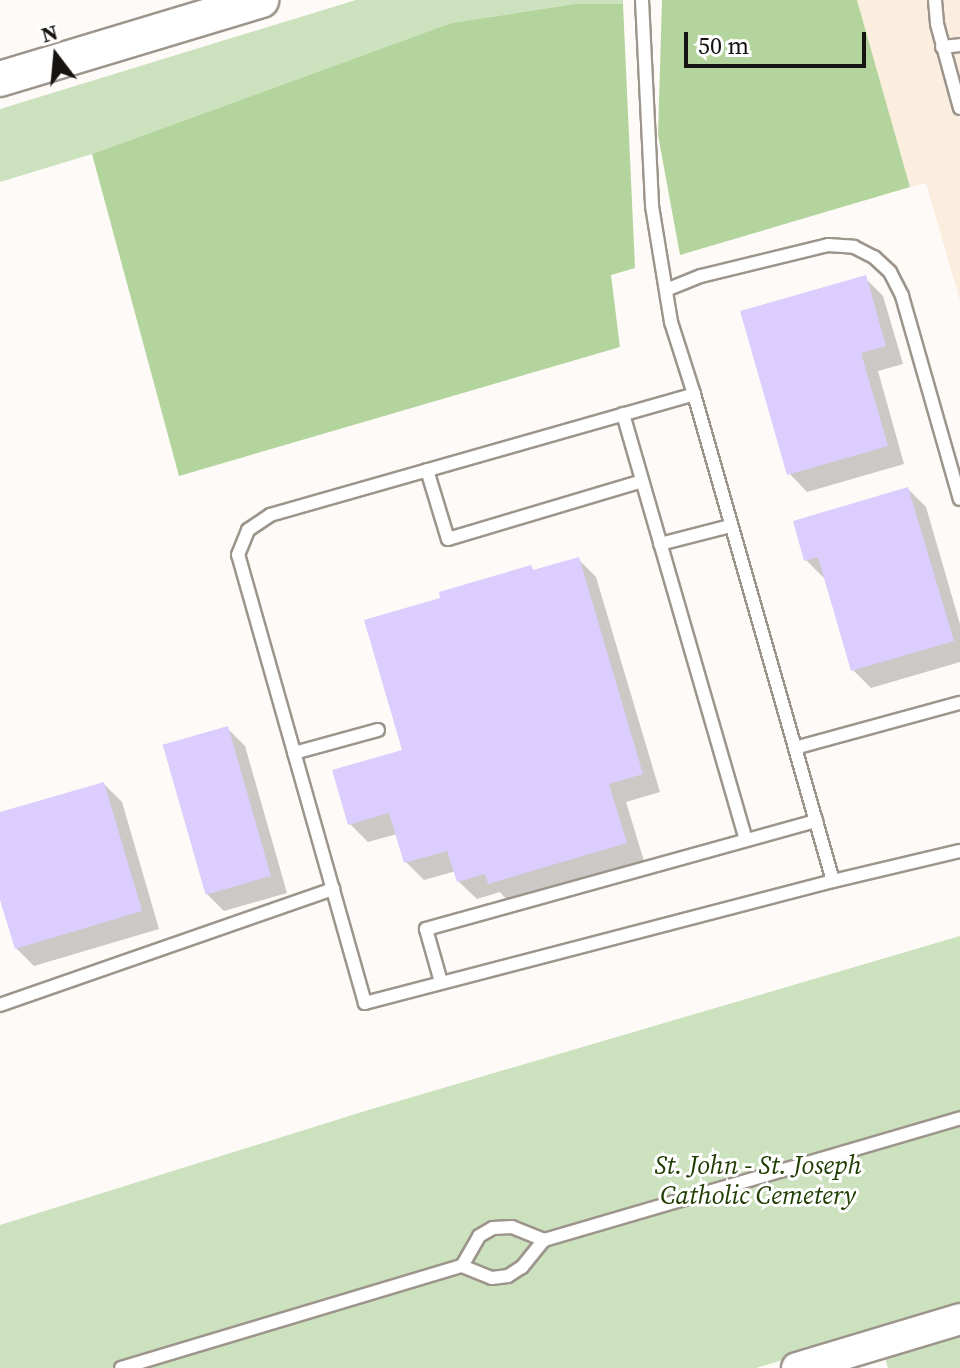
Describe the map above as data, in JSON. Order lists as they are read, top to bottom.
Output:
{
  "parks": ["St. John - St. Joseph Catholic Cemetery"],
  "scale_bar": "50 m",
  "north": "top"
}
